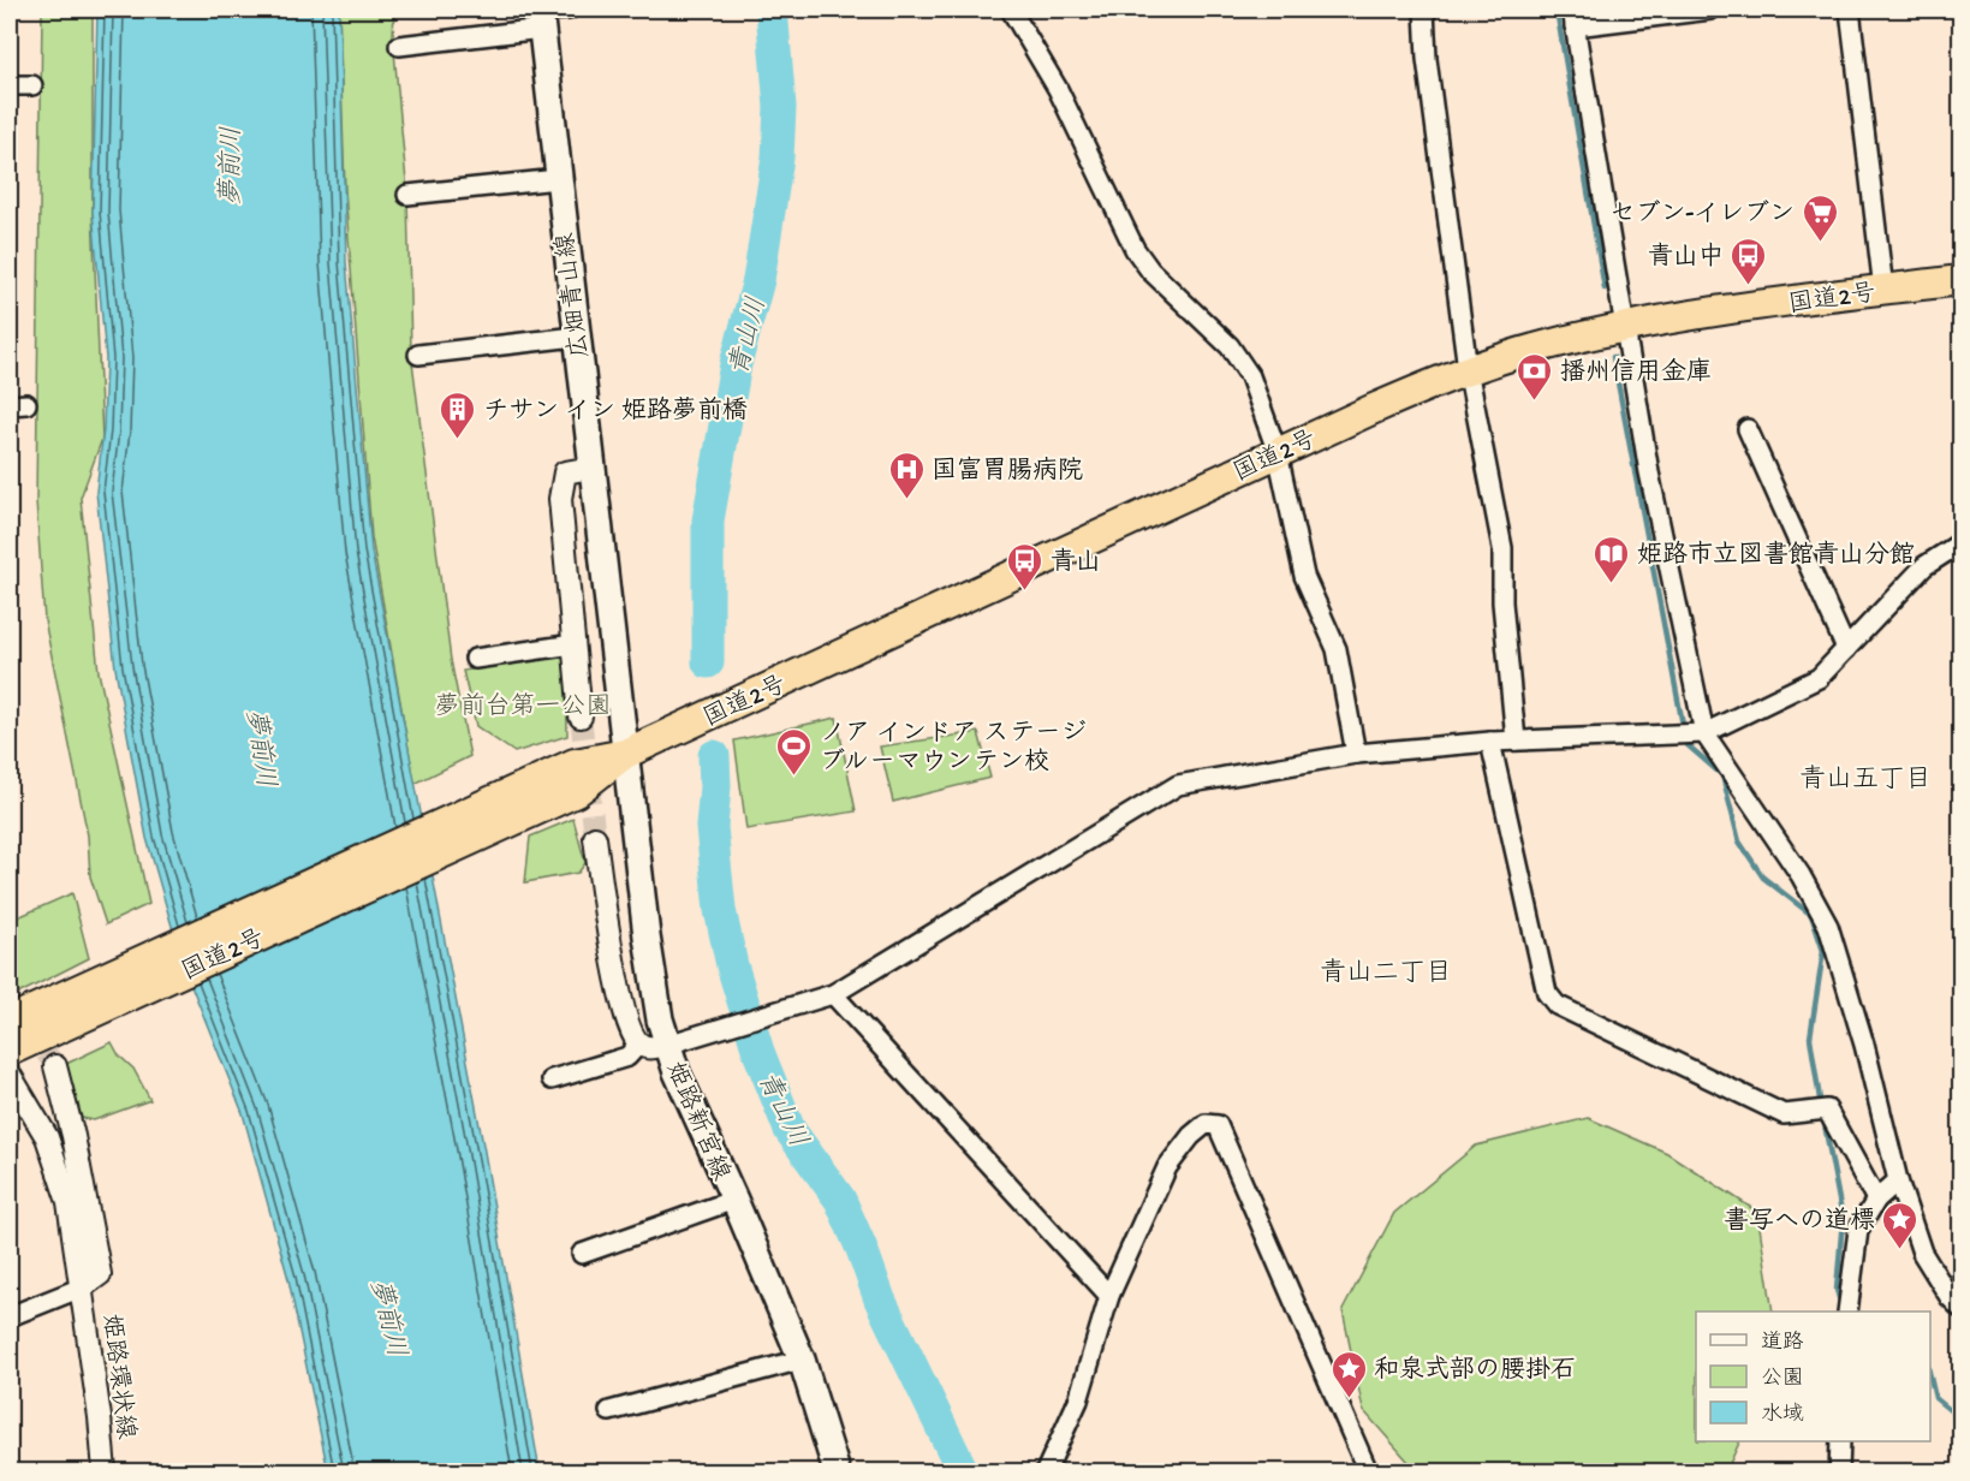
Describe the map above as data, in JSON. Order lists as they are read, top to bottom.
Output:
{
  "streets": {
    "highway": ["国道2号"],
    "main road": ["広畑青山線", "姫路新宮線"],
    "street": ["姫路環状線"]
  },
  "crossings": [
    ["広畑青山線", "国道2号"],
    ["広畑青山線", "姫路新宮線"],
    ["国道2号", "姫路新宮線"]
  ],
  "districts": ["青山五丁目", "青山二丁目"],
  "water": ["夢前川", "青山川"],
  "parks": ["夢前台第一公園"],
  "places": {
    "supermarket": ["セブン-イレブン"],
    "bus stop": ["青山中", "青山"],
    "bank": ["播州信用金庫"],
    "building": ["チサン イン 姫路夢前橋"],
    "hospital": ["国富胃腸病院"],
    "library": ["姫路市立図書館青山分館"],
    "sports": ["ノア インドア ステージ ブルーマウンテン校"],
    "place": ["書写への道標", "和泉式部の腰掛石"]
  },
  "legend": ["道路", "公園", "水域"]
}
